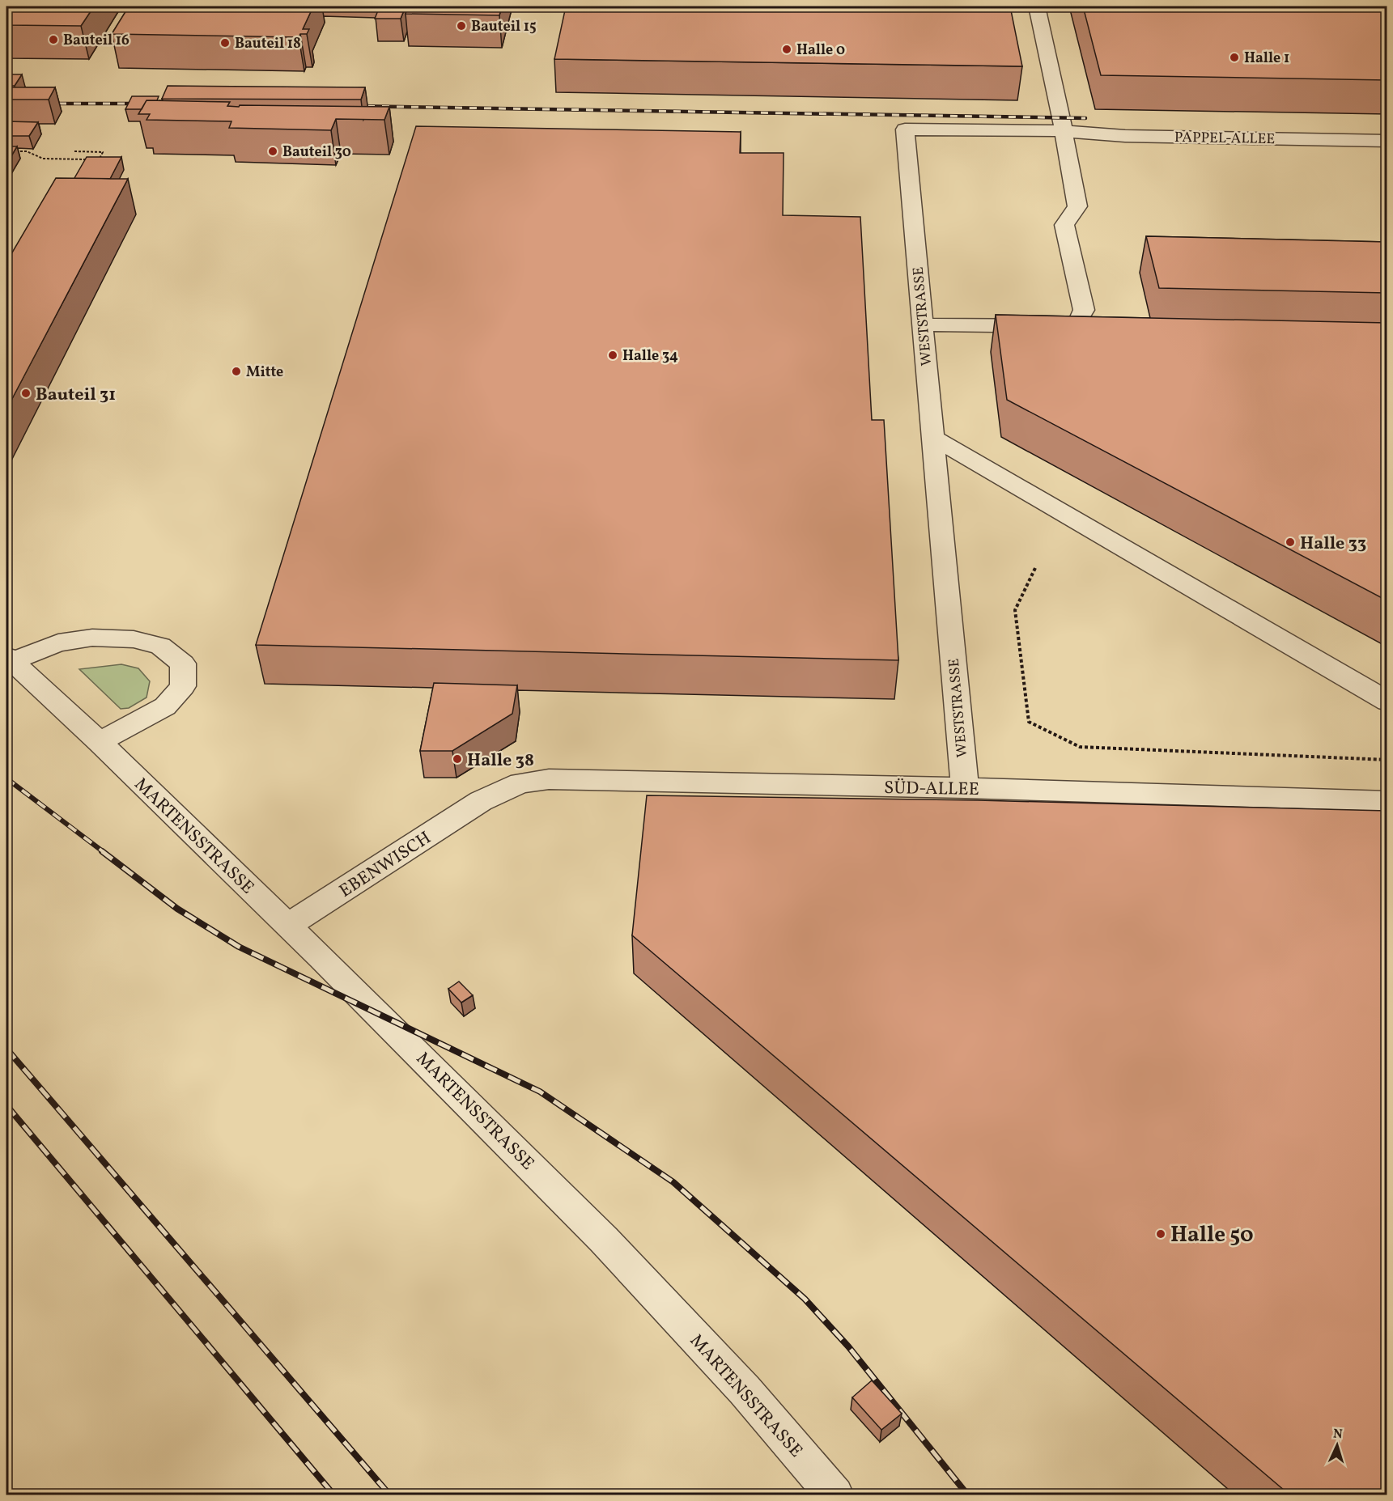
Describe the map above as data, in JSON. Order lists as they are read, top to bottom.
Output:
{
  "streets": {
    "street": [
      "PAPPEL-ALLEE",
      "WESTSTRASSE",
      "SÜD-ALLEE",
      "MARTENSSTRASSE",
      "EBENWISCH"
    ]
  },
  "crossings": [
    ["PAPPEL-ALLEE", "WESTSTRASSE"],
    ["WESTSTRASSE", "SÜD-ALLEE"],
    ["SÜD-ALLEE", "EBENWISCH"],
    ["MARTENSSTRASSE", "EBENWISCH"]
  ],
  "places": [
    "Bauteil 15",
    "Bauteil 16",
    "Bauteil 18",
    "Halle 0",
    "Halle 1",
    "Bauteil 30",
    "Halle 34",
    "Mitte",
    "Bauteil 31",
    "Halle 33",
    "Halle 38",
    "Halle 50"
  ],
  "north": "top"
}
